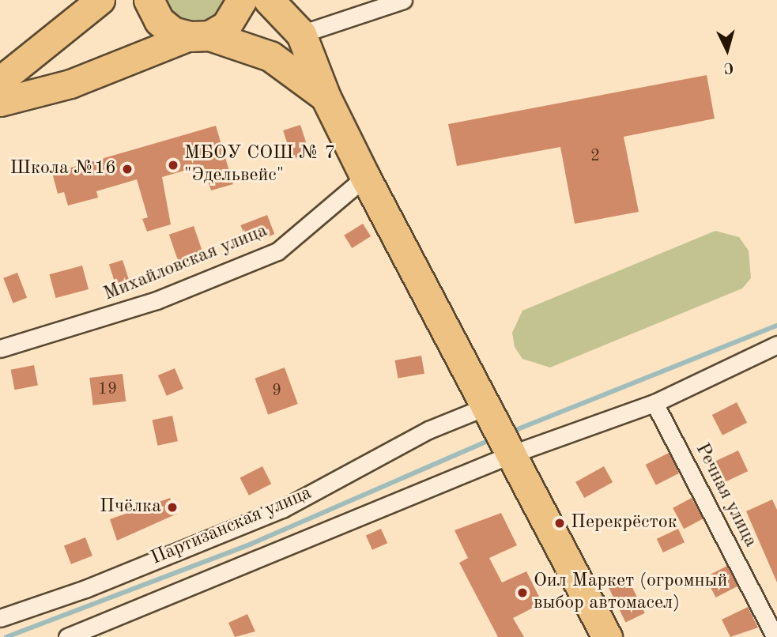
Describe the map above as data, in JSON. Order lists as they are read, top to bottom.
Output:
{
  "streets": {
    "street": ["Михайловская улица", "Речная улица", "Партизанская улица"]
  },
  "crossings": [
    ["Речная улица", "Партизанская улица"]
  ],
  "places": [
    "МБОУ СОШ № 7 \"Эдельвейс\"",
    "Школа №16",
    "Пчёлка",
    "Перекрёсток",
    "Оил Маркет (огромный выбор автомасел)"
  ],
  "house_numbers": ["2", "19", "9"],
  "north": "bottom"
}
